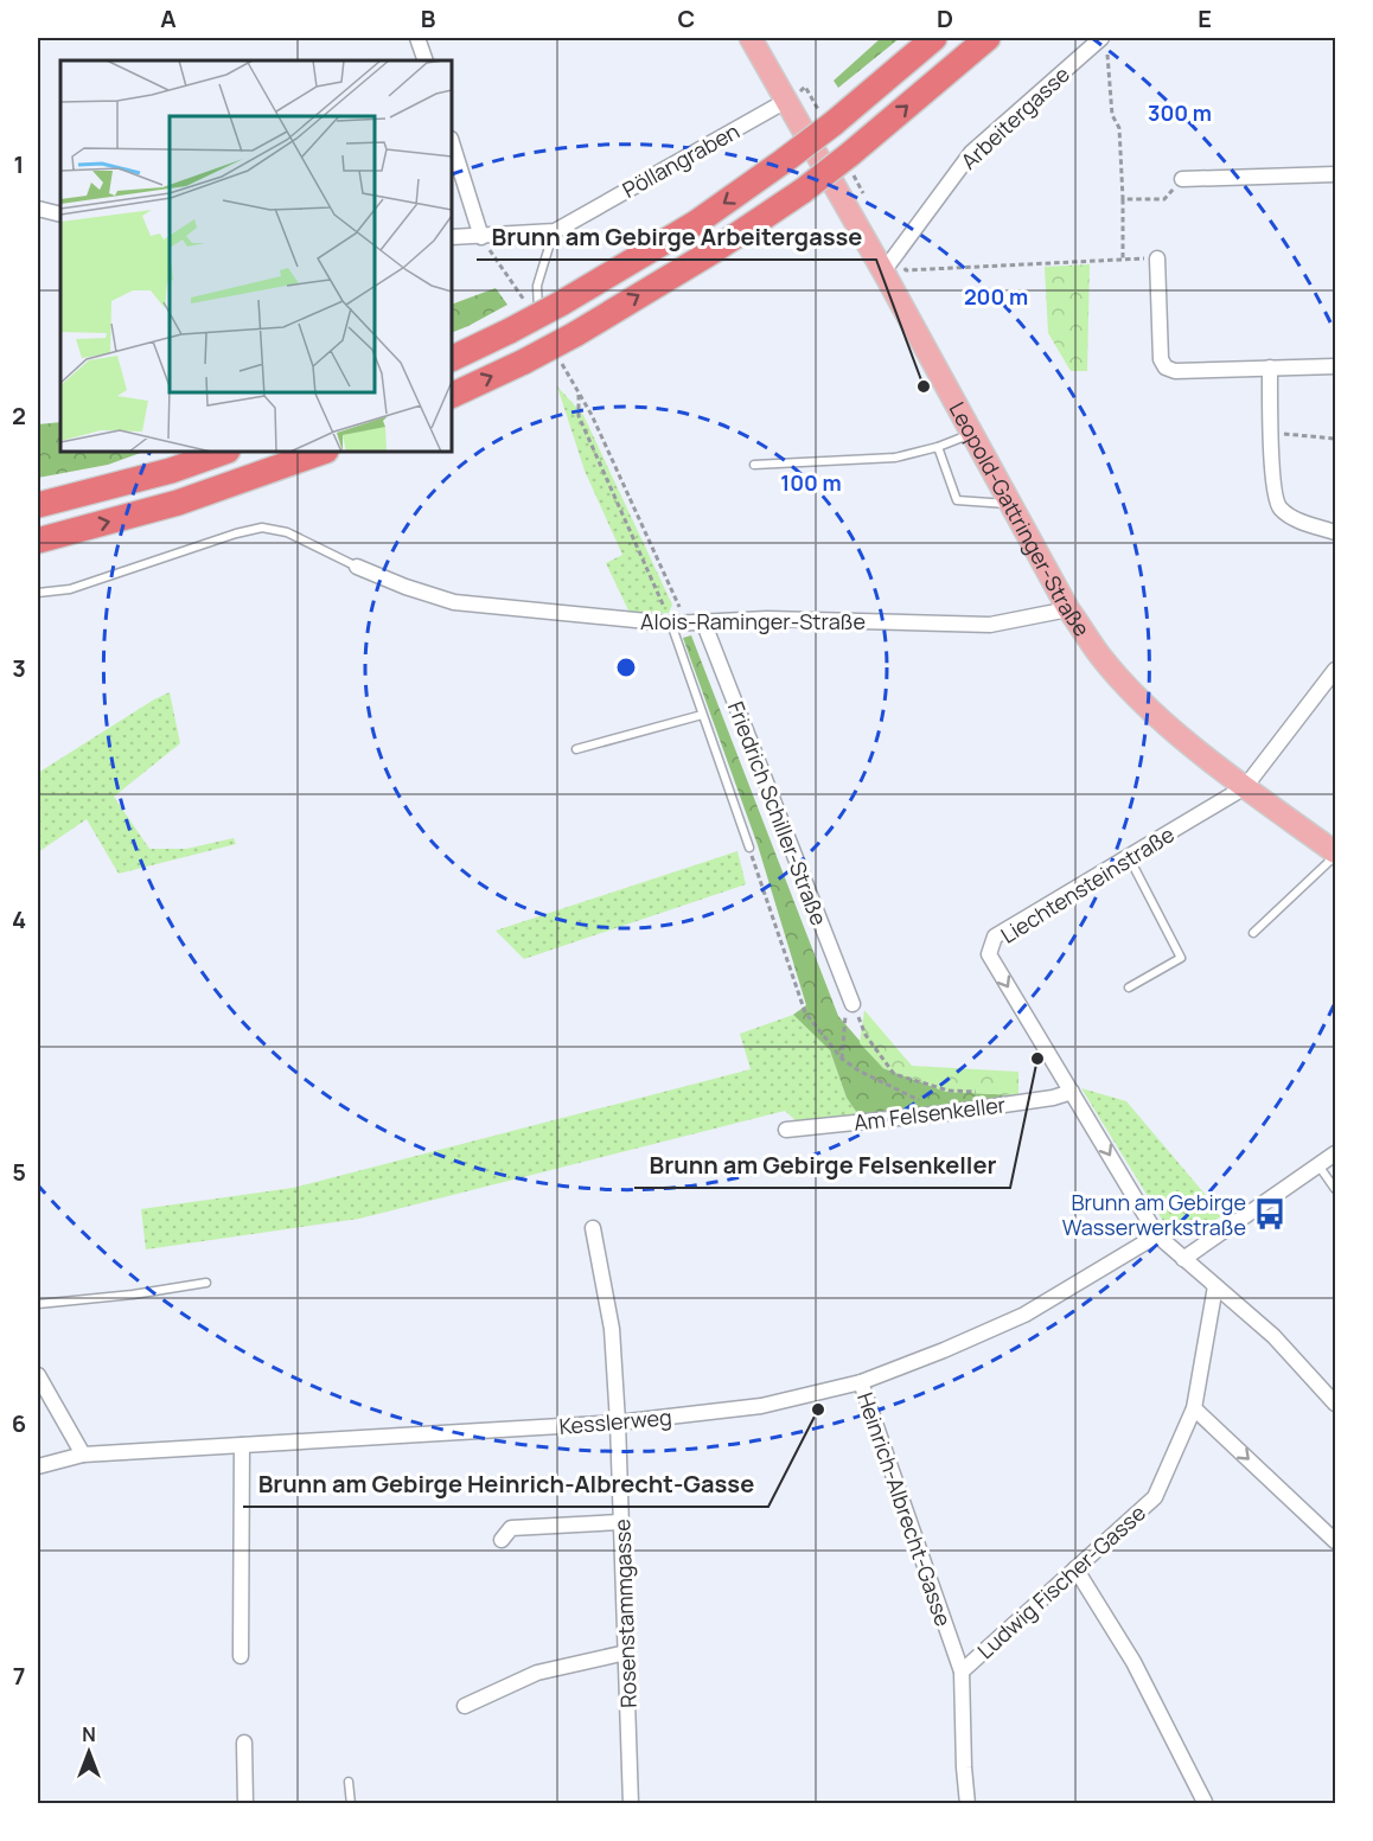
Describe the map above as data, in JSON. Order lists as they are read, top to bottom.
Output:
{
  "streets": {
    "main road": ["Leopold-Gattringer-Straße"],
    "street": [
      "Arbeitergasse",
      "Pöllangraben",
      "Alois-Raminger-Straße",
      "Friedrich Schiller-Straße",
      "Liechtensteinstraße",
      "Am Felsenkeller",
      "Kesslerweg",
      "Heinrich-Albrecht-Gasse",
      "Ludwig Fischer-Gasse",
      "Rosenstammgasse"
    ]
  },
  "crossings": [
    ["Arbeitergasse", "Leopold-Gattringer-Straße"],
    ["Pöllangraben", "Leopold-Gattringer-Straße"],
    ["Leopold-Gattringer-Straße", "Alois-Raminger-Straße"],
    ["Leopold-Gattringer-Straße", "Liechtensteinstraße"],
    ["Alois-Raminger-Straße", "Friedrich Schiller-Straße"],
    ["Liechtensteinstraße", "Am Felsenkeller"],
    ["Liechtensteinstraße", "Kesslerweg"],
    ["Liechtensteinstraße", "Ludwig Fischer-Gasse"],
    ["Kesslerweg", "Heinrich-Albrecht-Gasse"],
    ["Kesslerweg", "Rosenstammgasse"],
    ["Heinrich-Albrecht-Gasse", "Ludwig Fischer-Gasse"]
  ],
  "places": {
    "other": ["Brunn am Gebirge Arbeitergasse", "Brunn am Gebirge Felsenkeller", "Brunn am Gebirge Heinrich-Albrecht-Gasse"],
    "bus stop": ["Brunn am Gebirge Wasserwerkstraße"]
  },
  "north": "top",
  "grid": {
    "columns": [
      "A",
      "B",
      "C",
      "D",
      "E"
    ],
    "rows": [
      "1",
      "2",
      "3",
      "4",
      "5",
      "6",
      "7"
    ]
  },
  "rings": ["300 m", "200 m", "100 m"]
}
